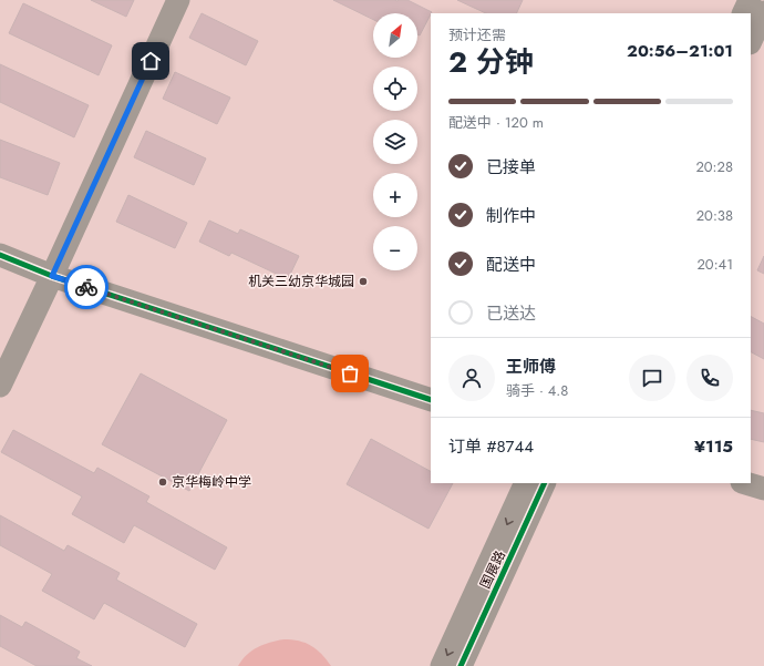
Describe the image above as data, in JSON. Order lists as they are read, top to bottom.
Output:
{
  "streets": {
    "street": ["国展路"]
  },
  "places": ["机关三幼京华城园", "京华梅岭中学"],
  "north": "top right",
  "page": {
    "map_buttons": ["+", "−"],
    "heading": ["2 分钟", "预计还需", "20:56–21:01"],
    "panel": [
      "王师傅",
      "骑手 · 4.8",
      "订单 #8744",
      "¥115"
    ],
    "bar": "配送中 · 120 m",
    "list": [
      ["已接单", "20:28"],
      ["制作中", "20:38"],
      ["配送中", "20:41"],
      "已送达"
    ]
  }
}
